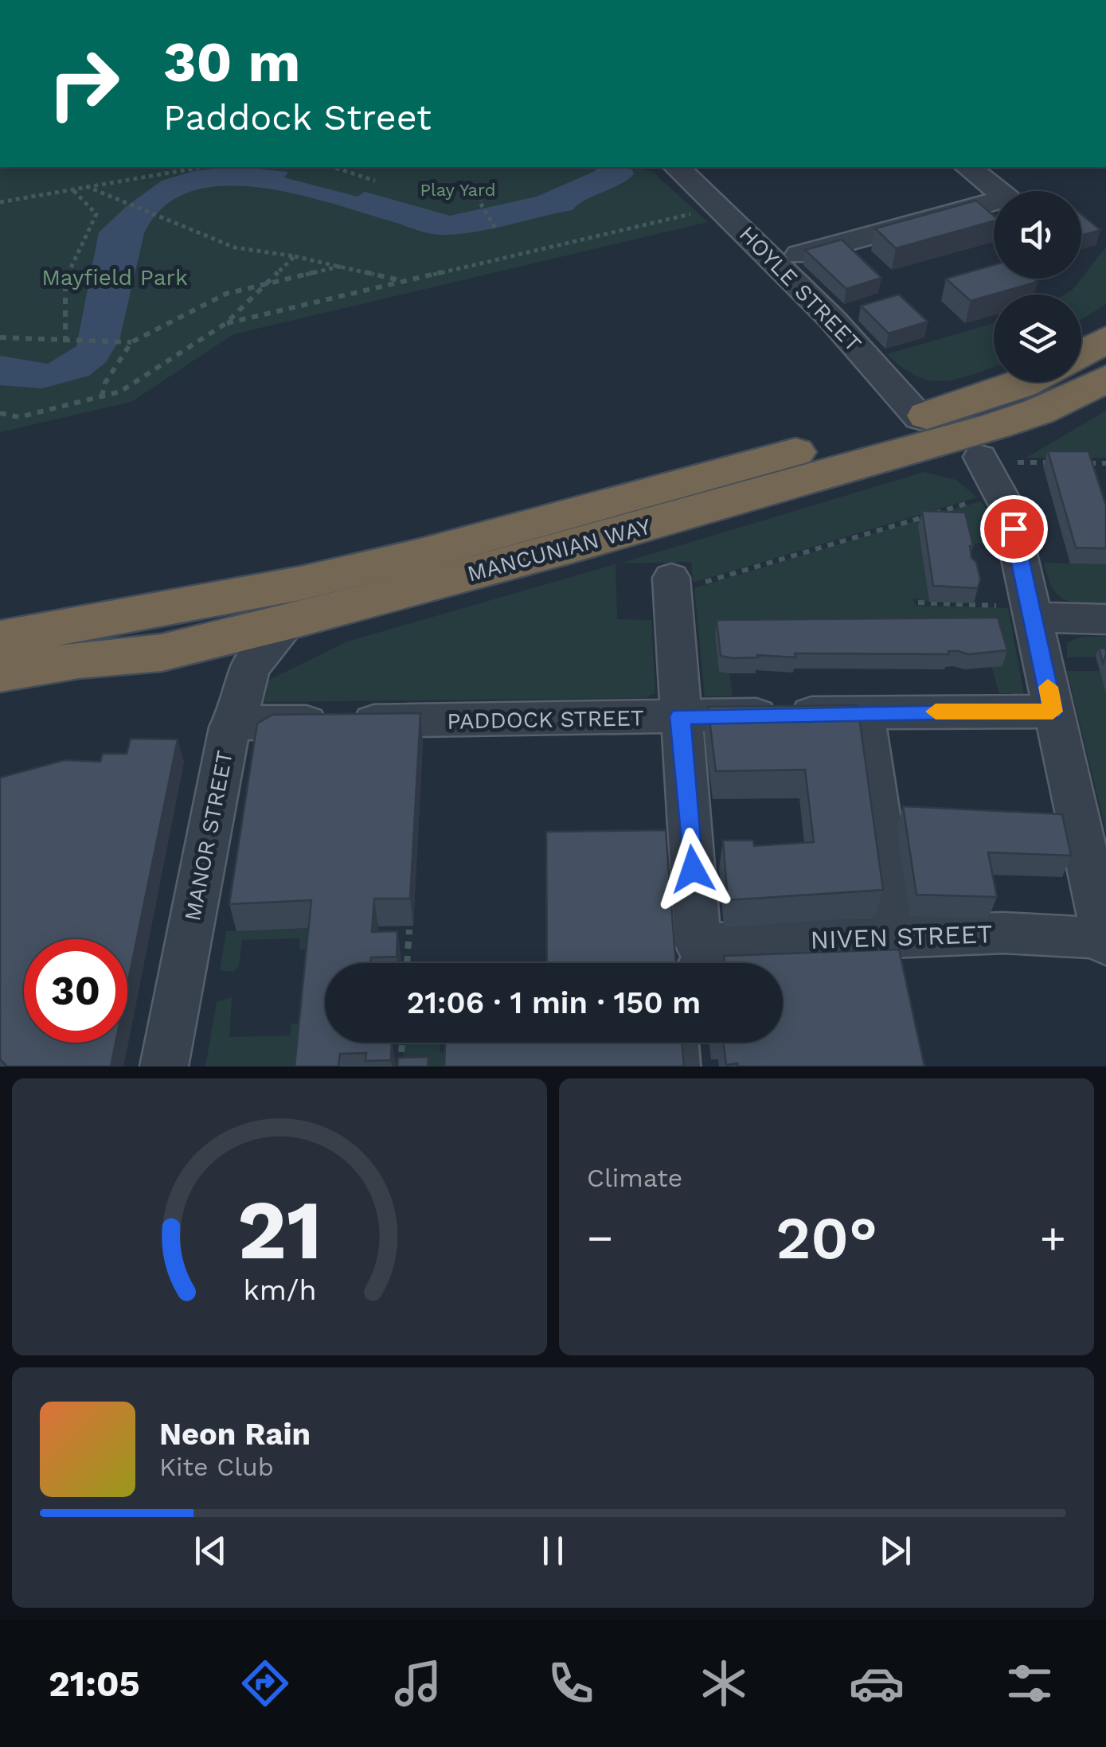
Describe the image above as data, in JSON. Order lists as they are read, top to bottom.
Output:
{
  "streets": {
    "highway": ["MANCUNIAN WAY"],
    "street": [
      "HOYLE STREET",
      "PADDOCK STREET",
      "MANOR STREET",
      "NIVEN STREET"
    ]
  },
  "crossings": [
    ["HOYLE STREET", "MANCUNIAN WAY"],
    ["MANCUNIAN WAY", "MANOR STREET"],
    ["PADDOCK STREET", "MANOR STREET"]
  ],
  "parks": ["Play Yard", "Mayfield Park"],
  "page": {
    "turn": ["30 m", "Paddock Street"],
    "limit": "30",
    "trip": "21:06 · 1 min · 150 m",
    "tile": "Climate",
    "heat": ["−", "20°", "+"],
    "song": ["Neon Rain", "Kite Club"],
    "tabs": "21:05",
    "gauge": ["21", "km/h"]
  }
}
